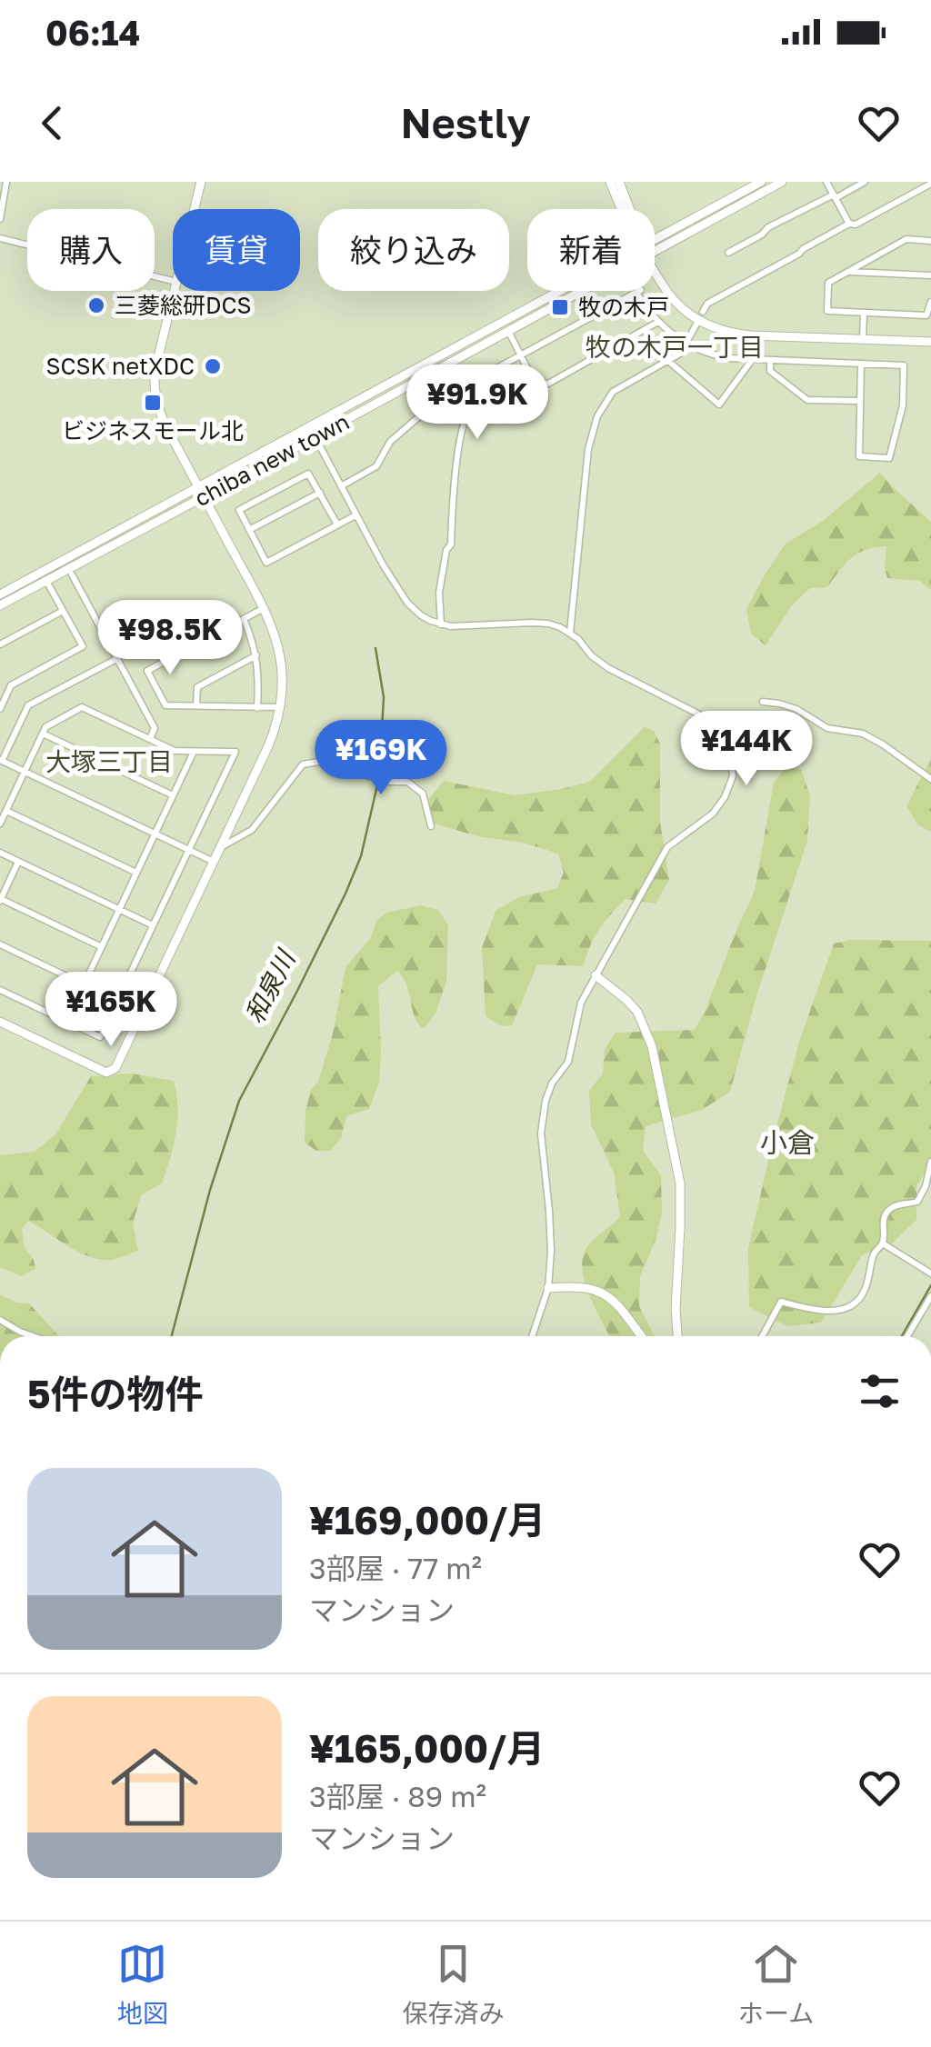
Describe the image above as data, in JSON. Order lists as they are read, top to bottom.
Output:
{
  "streets": {
    "street": ["chiba new town"]
  },
  "districts": ["牧の木戸一丁目", "大塚三丁目", "小倉"],
  "water": ["和泉川"],
  "places": {
    "other": ["三菱総研DCS", "SCSK netXDC"],
    "transit": ["牧の木戸", "ビジネスモール北"]
  },
  "page": {
    "status": "06:14",
    "header": "Nestly",
    "chip": [
      "購入",
      "賃貸",
      "絞り込み",
      "新着"
    ],
    "price": [
      "¥91.9K",
      "¥98.5K",
      "¥144K",
      "¥169K",
      "¥165K"
    ],
    "heading": "5件の物件",
    "list": [
      {
        "name": "¥169,000/月",
        "note": "3部屋 · 77 m² · マンション"
      },
      {
        "name": "¥165,000/月",
        "note": "3部屋 · 89 m² · マンション"
      }
    ],
    "tabs": ["地図", "保存済み", "ホーム"]
  }
}
